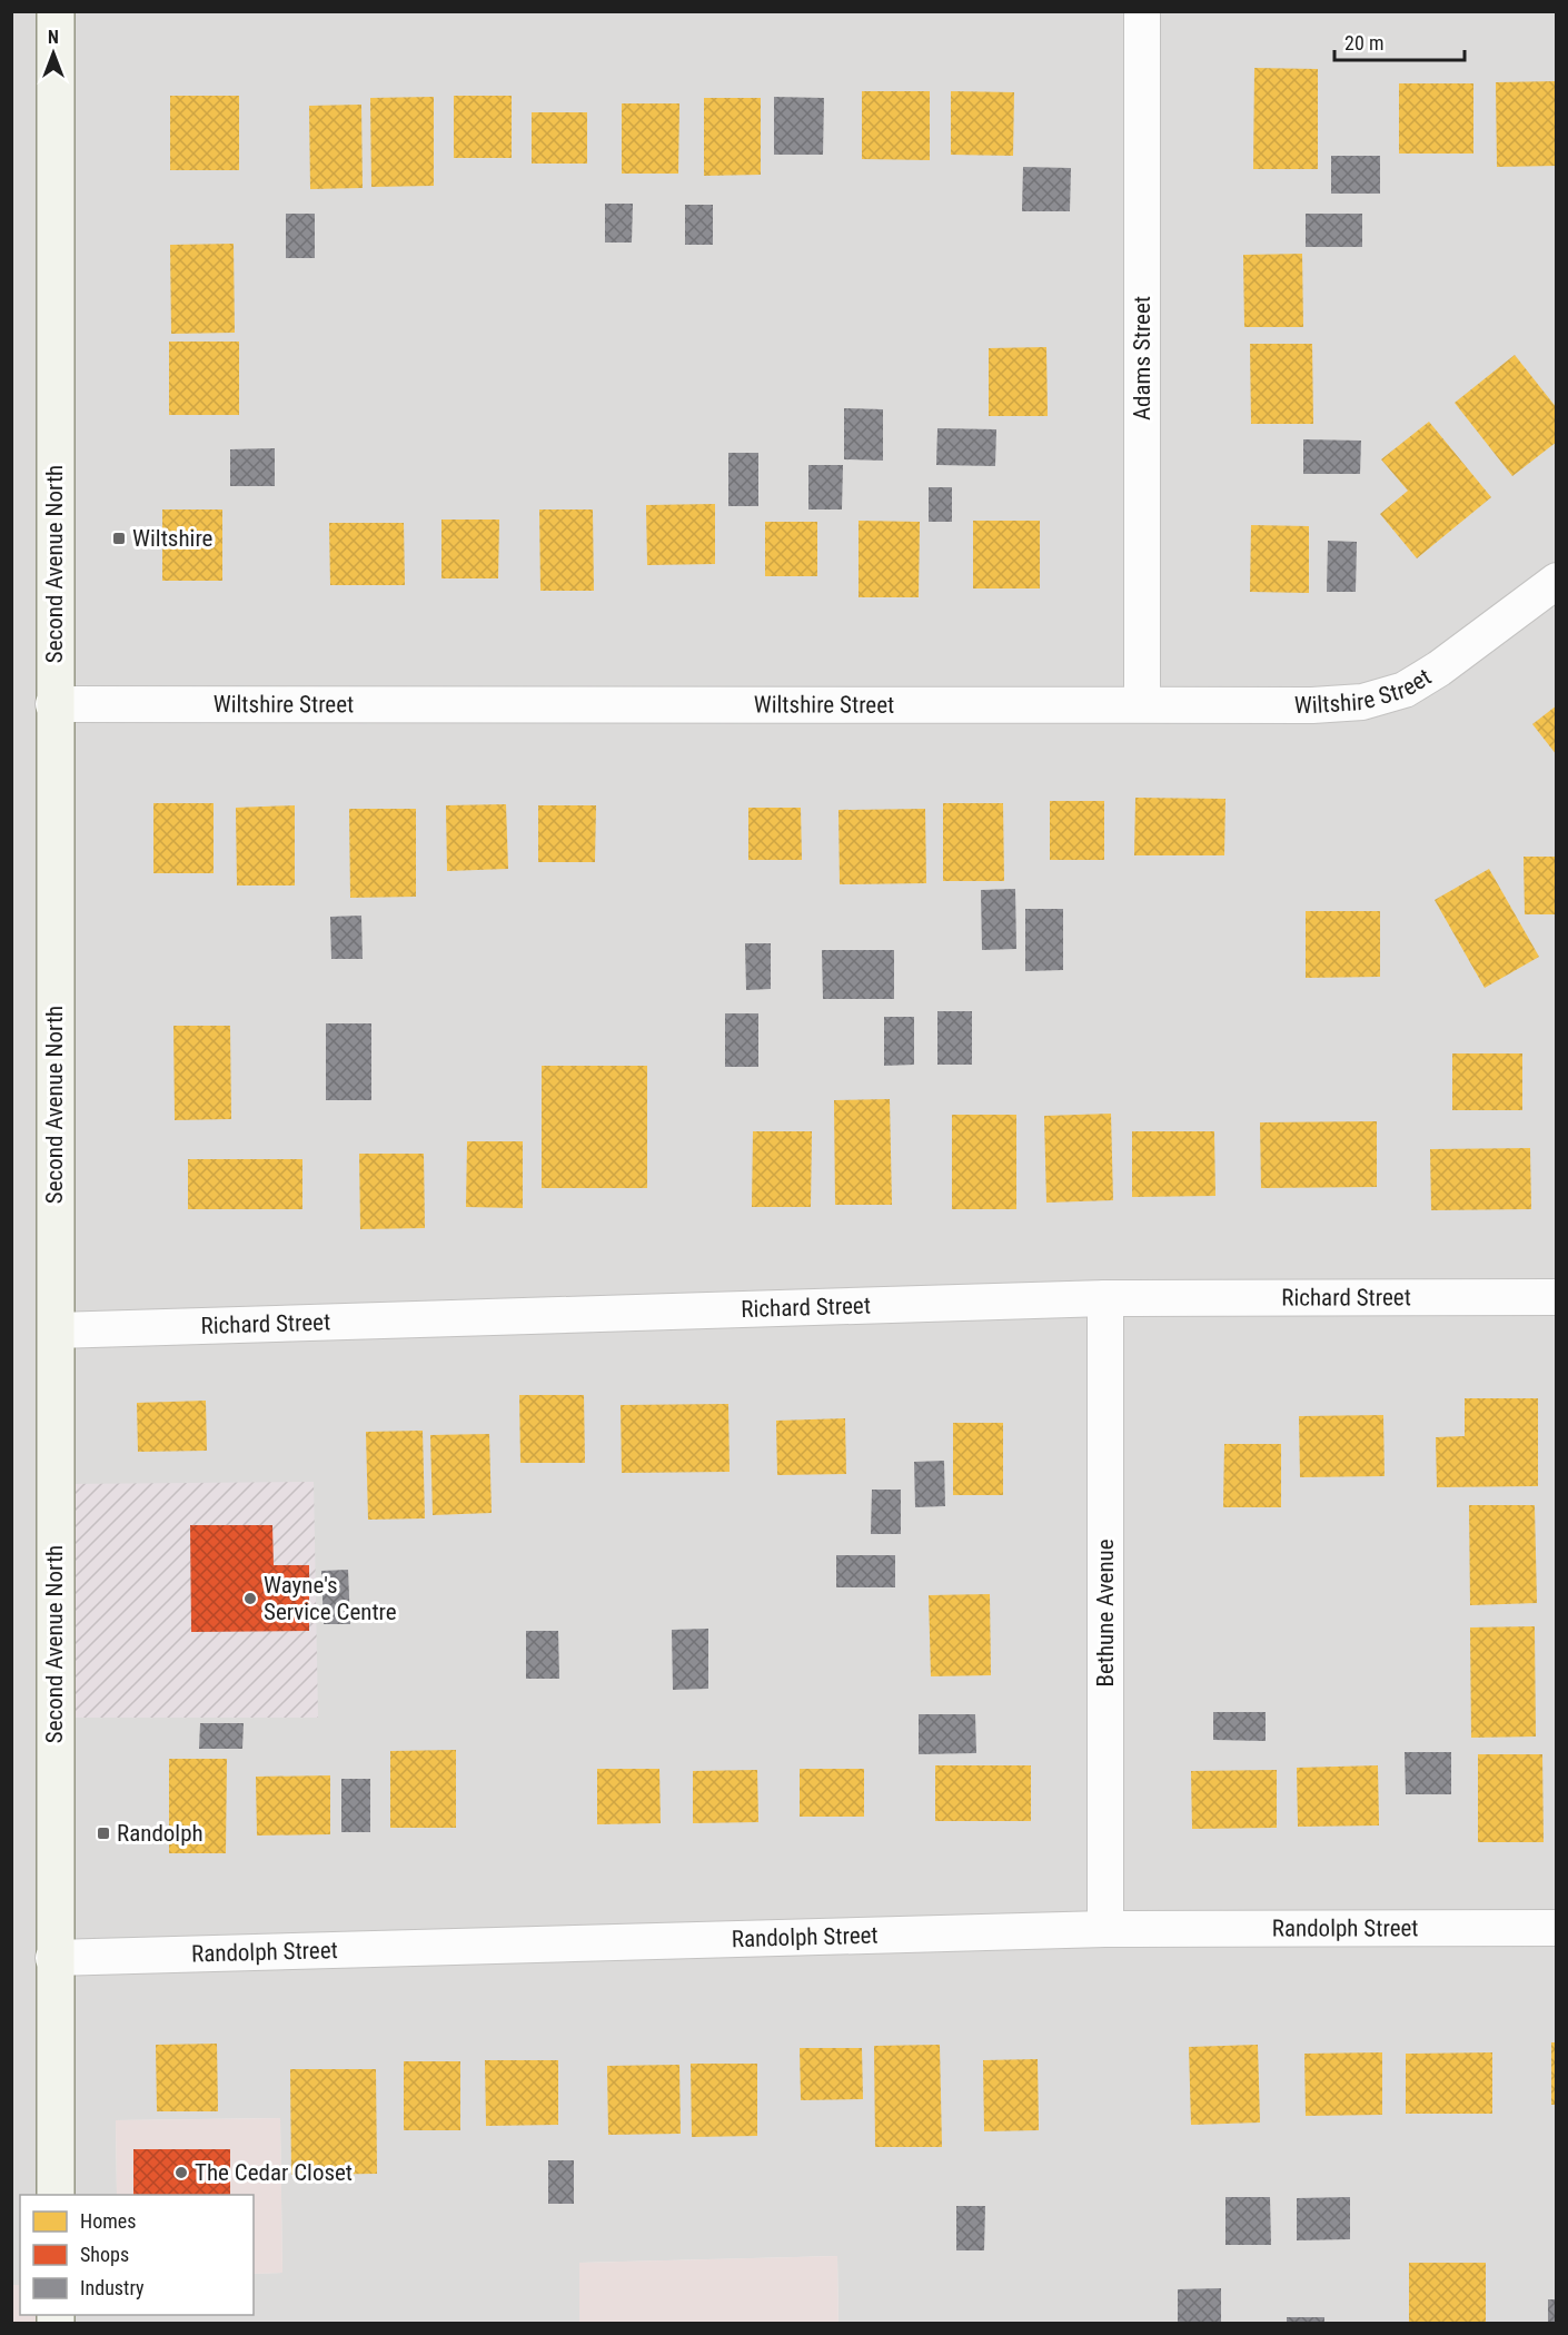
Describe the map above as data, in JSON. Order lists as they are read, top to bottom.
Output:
{
  "streets": {
    "main road": ["Second Avenue North"],
    "street": [
      "Adams Street",
      "Wiltshire Street",
      "Richard Street",
      "Bethune Avenue",
      "Randolph Street"
    ]
  },
  "crossings": [
    ["Adams Street", "Wiltshire Street"],
    ["Second Avenue North", "Wiltshire Street"],
    ["Second Avenue North", "Richard Street"],
    ["Second Avenue North", "Randolph Street"],
    ["Richard Street", "Bethune Avenue"],
    ["Bethune Avenue", "Randolph Street"]
  ],
  "places": {
    "transit": ["Wiltshire", "Randolph"],
    "other": ["Wayne's Service Centre", "The Cedar Closet"]
  },
  "legend": ["Homes", "Shops", "Industry"],
  "scale_bar": "20 m",
  "north": "top"
}
